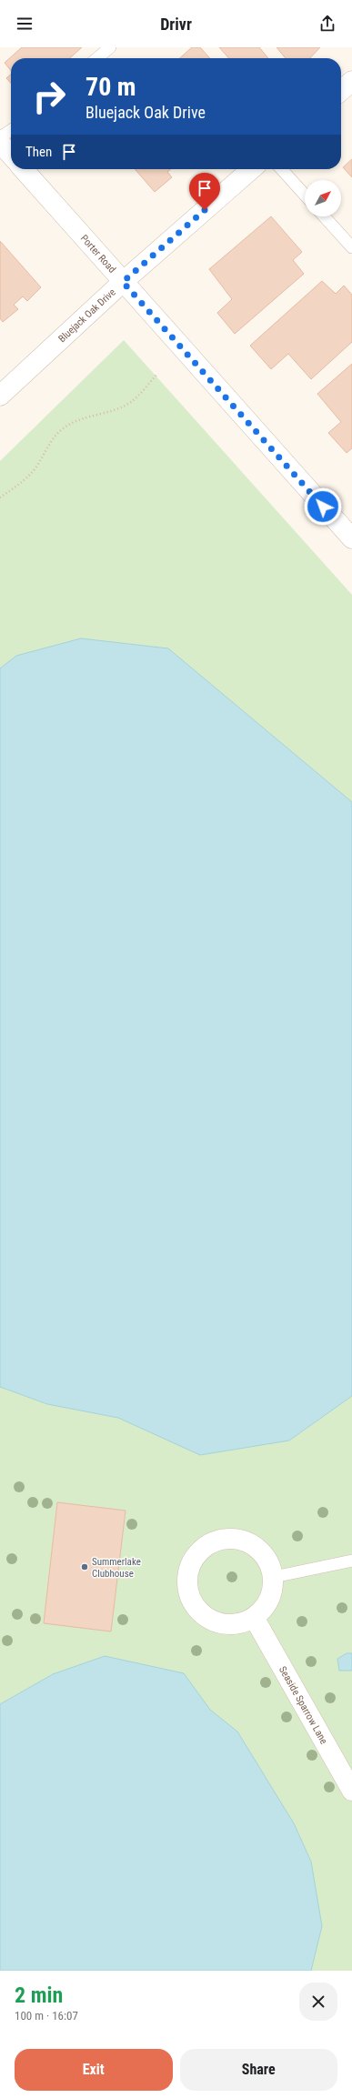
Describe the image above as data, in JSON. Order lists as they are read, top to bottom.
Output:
{
  "streets": {
    "street": ["Porter Road", "Bluejack Oak Drive", "Seaside Sparrow Lane"]
  },
  "crossings": [
    ["Porter Road", "Bluejack Oak Drive"]
  ],
  "places": ["Summerlake Clubhouse"],
  "north": "top right",
  "page": {
    "header": "Drivr",
    "turn": ["70 m", "Bluejack Oak Drive"],
    "then": "Then",
    "heading": ["2 min", "100 m · 16:07"],
    "buttons": ["Exit", "Share"]
  }
}
